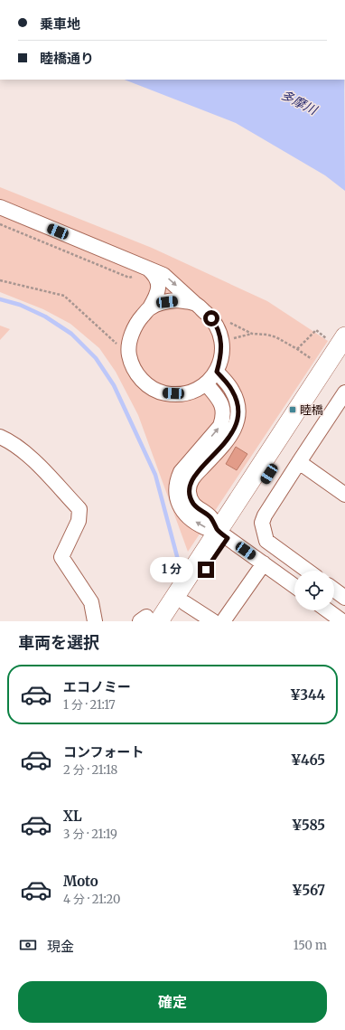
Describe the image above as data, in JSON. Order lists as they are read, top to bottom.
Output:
{
  "water": ["多摩川"],
  "places": {
    "transit": ["睦橋"]
  },
  "page": {
    "banner": ["乗車地", "睦橋通り"],
    "bubble": "1 分",
    "heading": "車両を選択",
    "list": [
      {
        "name": "エコノミー",
        "note": "1 分 · 21:17",
        "value": "¥344"
      },
      {
        "name": "コンフォート",
        "note": "2 分 · 21:18",
        "value": "¥465"
      },
      {
        "name": "XL",
        "note": "3 分 · 21:19",
        "value": "¥585"
      },
      {
        "name": "Moto",
        "note": "4 分 · 21:20",
        "value": "¥567"
      }
    ],
    "pay": ["現金", "150 m"],
    "buttons": "確定"
  }
}
